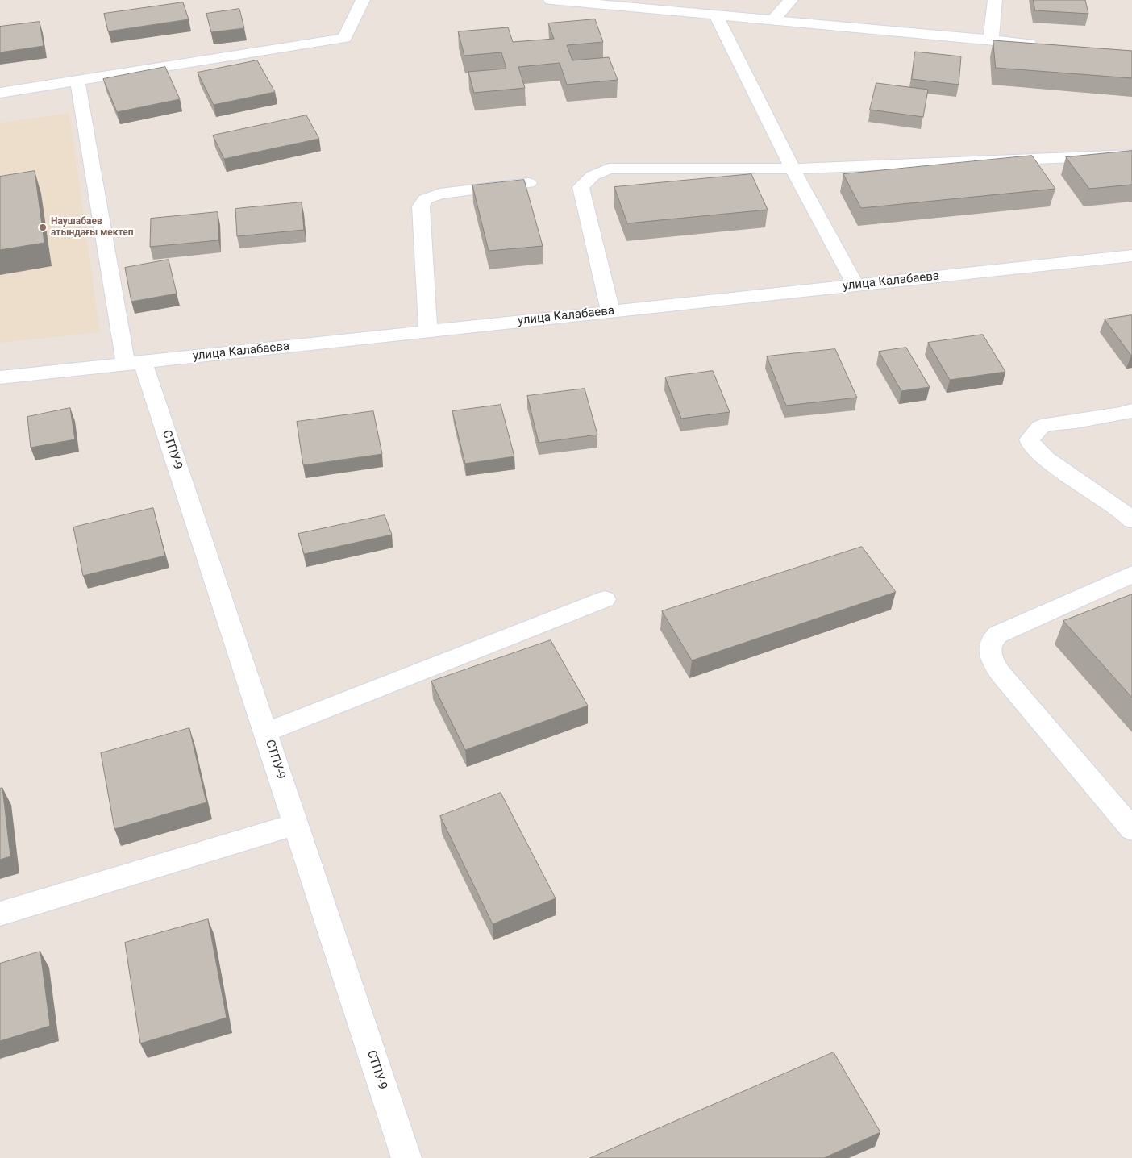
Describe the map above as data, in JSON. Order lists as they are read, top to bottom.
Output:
{
  "streets": {
    "street": ["улица Калабаева", "СТПУ-9"]
  },
  "crossings": [
    ["улица Калабаева", "СТПУ-9"]
  ],
  "places": ["Наушабаев атындағы мектеп"]
}
